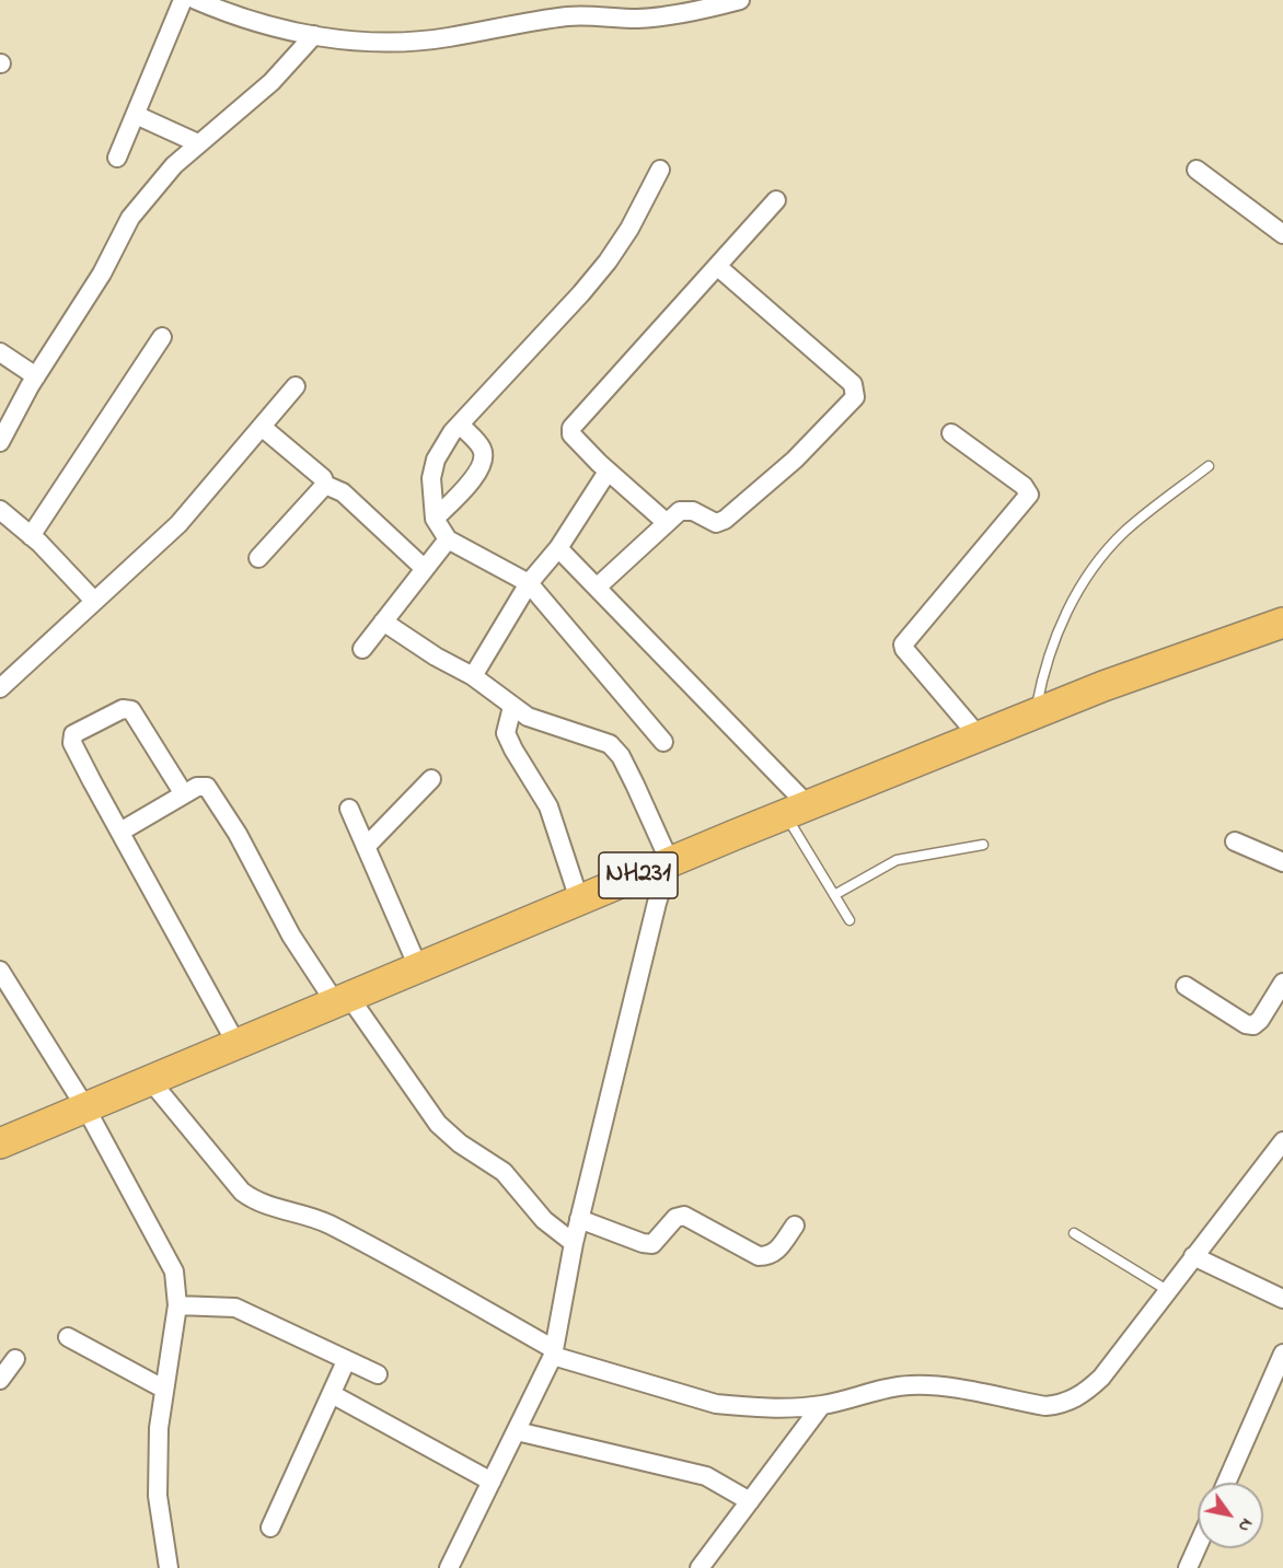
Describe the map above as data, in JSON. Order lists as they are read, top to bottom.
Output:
{
  "streets": {
    "highway": ["NH231"]
  },
  "north": "bottom right"
}
